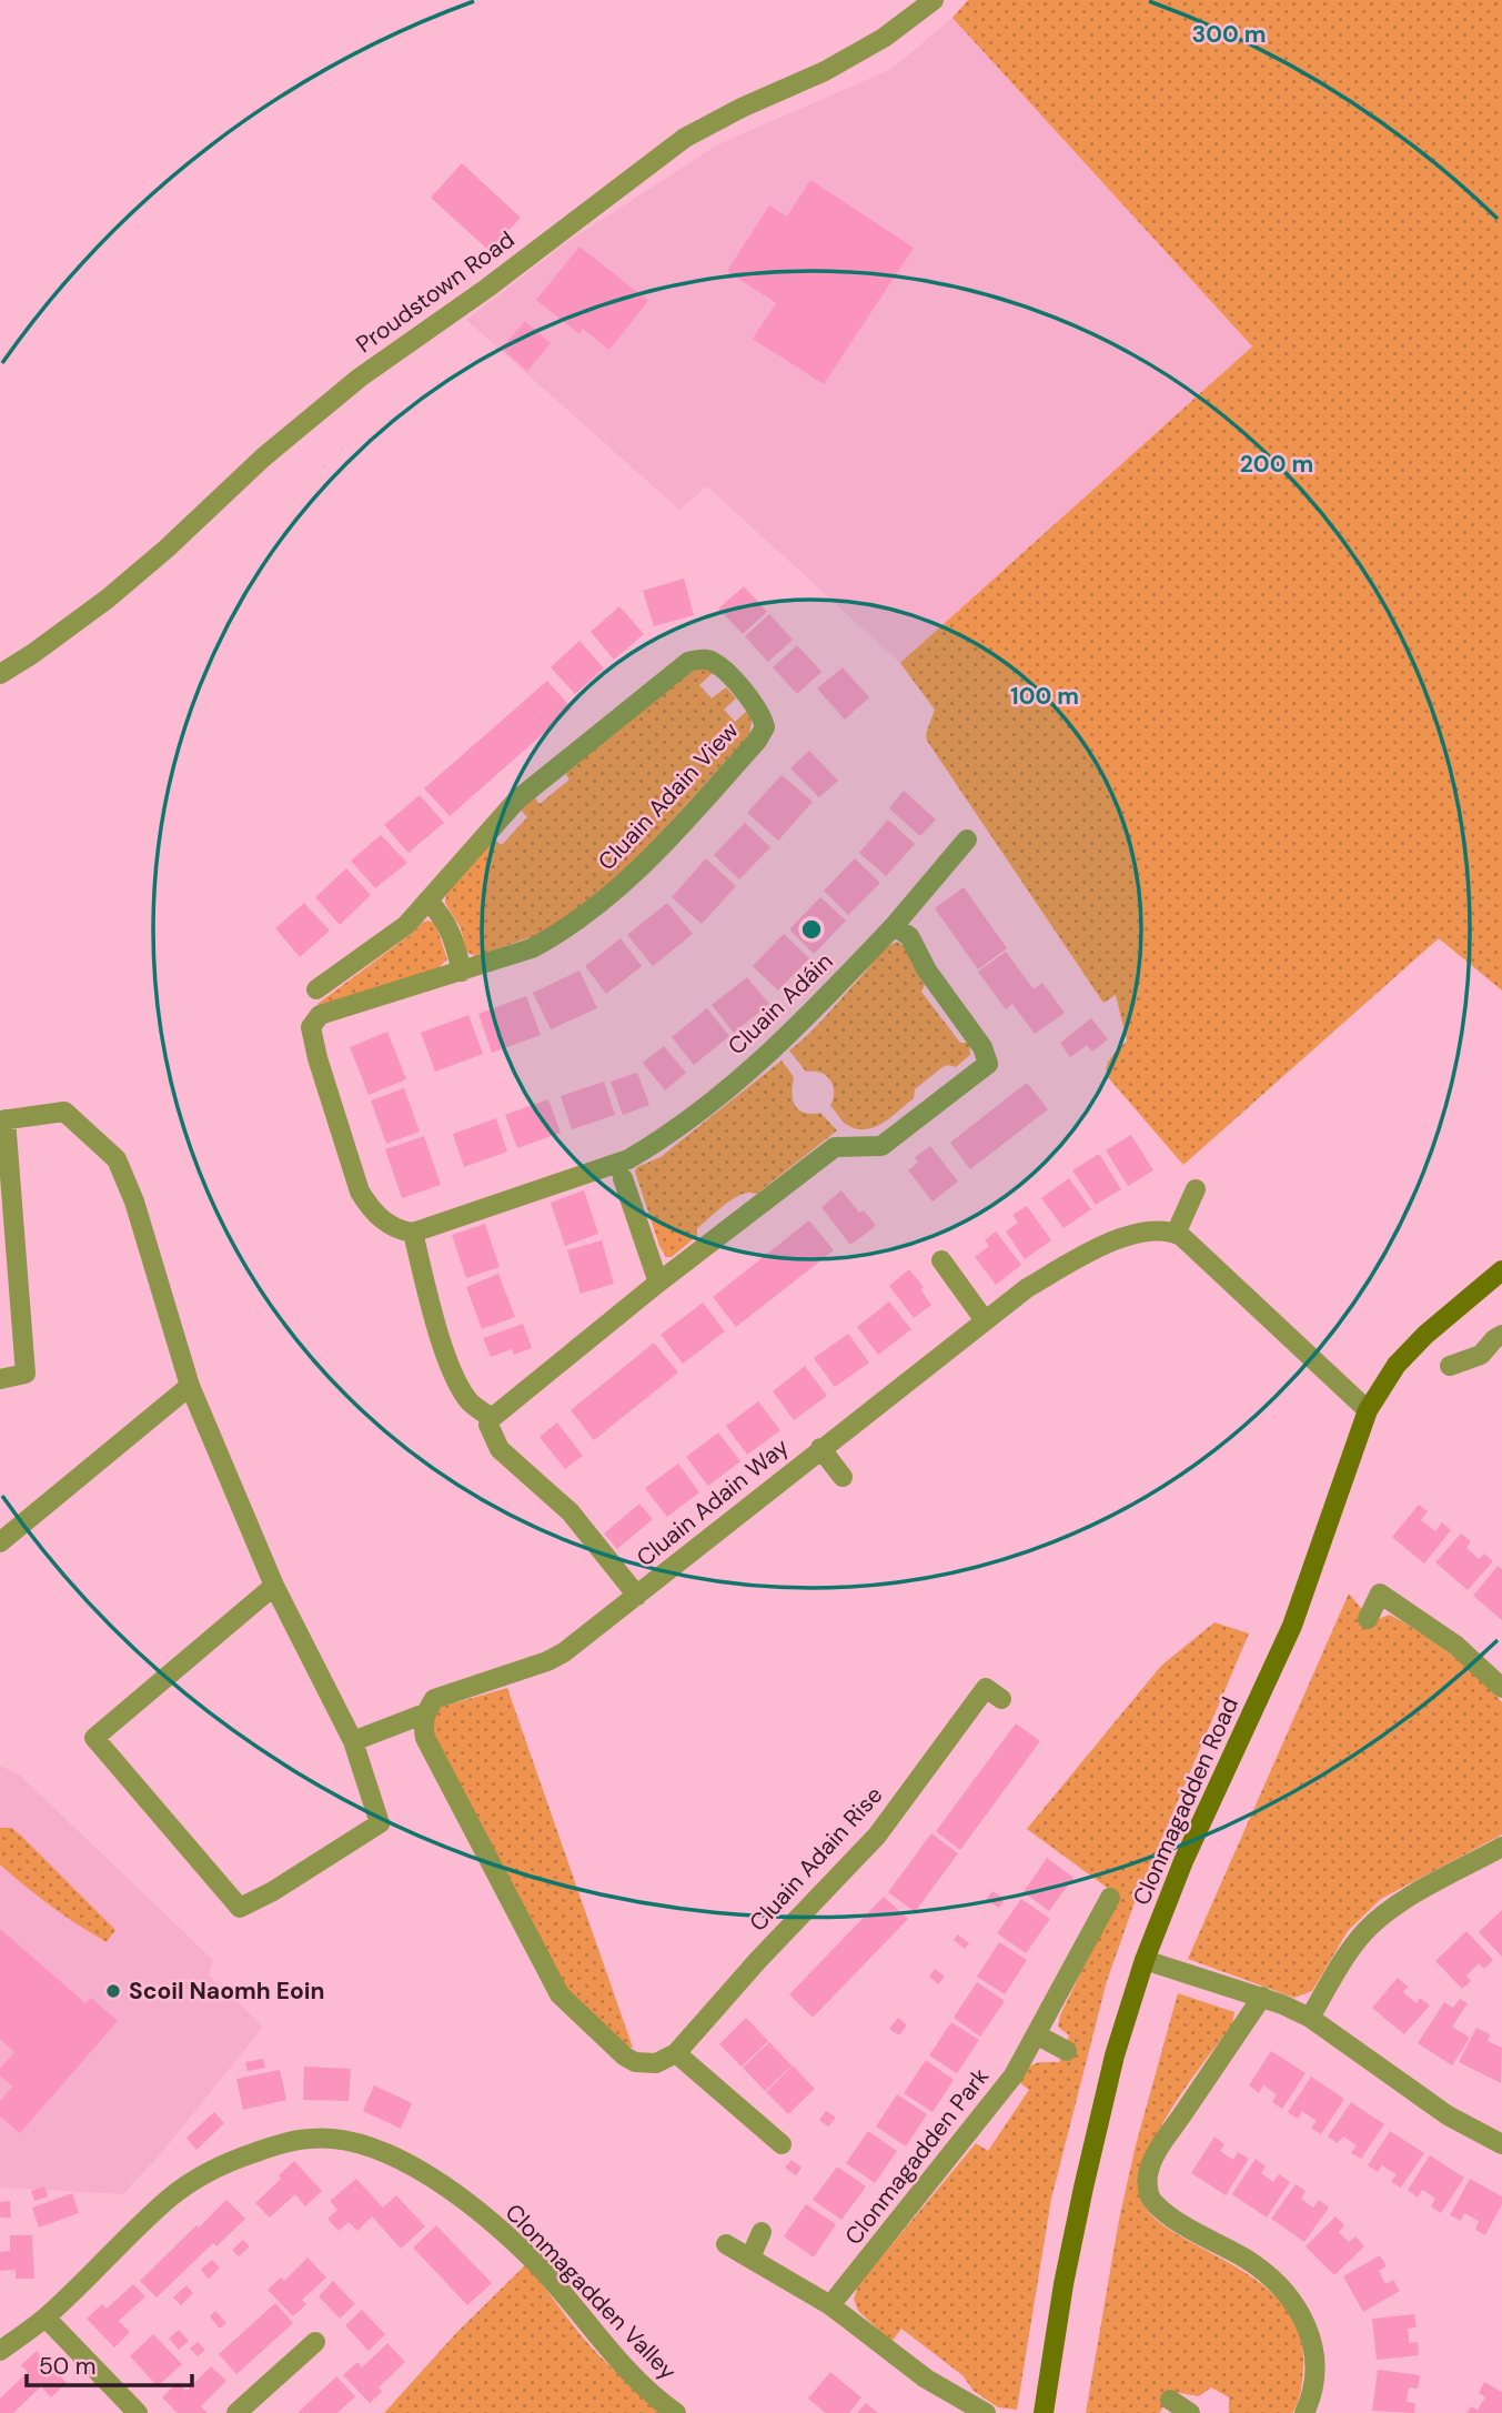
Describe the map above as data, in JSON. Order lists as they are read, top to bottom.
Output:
{
  "streets": {
    "street": [
      "Proudstown Road",
      "Cluain Adain View",
      "Cluain Adáin",
      "Cluain Adain Way",
      "Clonmagadden Road",
      "Cluain Adain Rise",
      "Clonmagadden Park",
      "Clonmagadden Valley"
    ]
  },
  "crossings": [
    ["Cluain Adain View", "Cluain Adáin"],
    ["Cluain Adain Way", "Cluain Adain Rise"]
  ],
  "places": ["Scoil Naomh Eoin"],
  "scale_bar": "50 m",
  "rings": ["300 m", "200 m", "100 m"]
}
